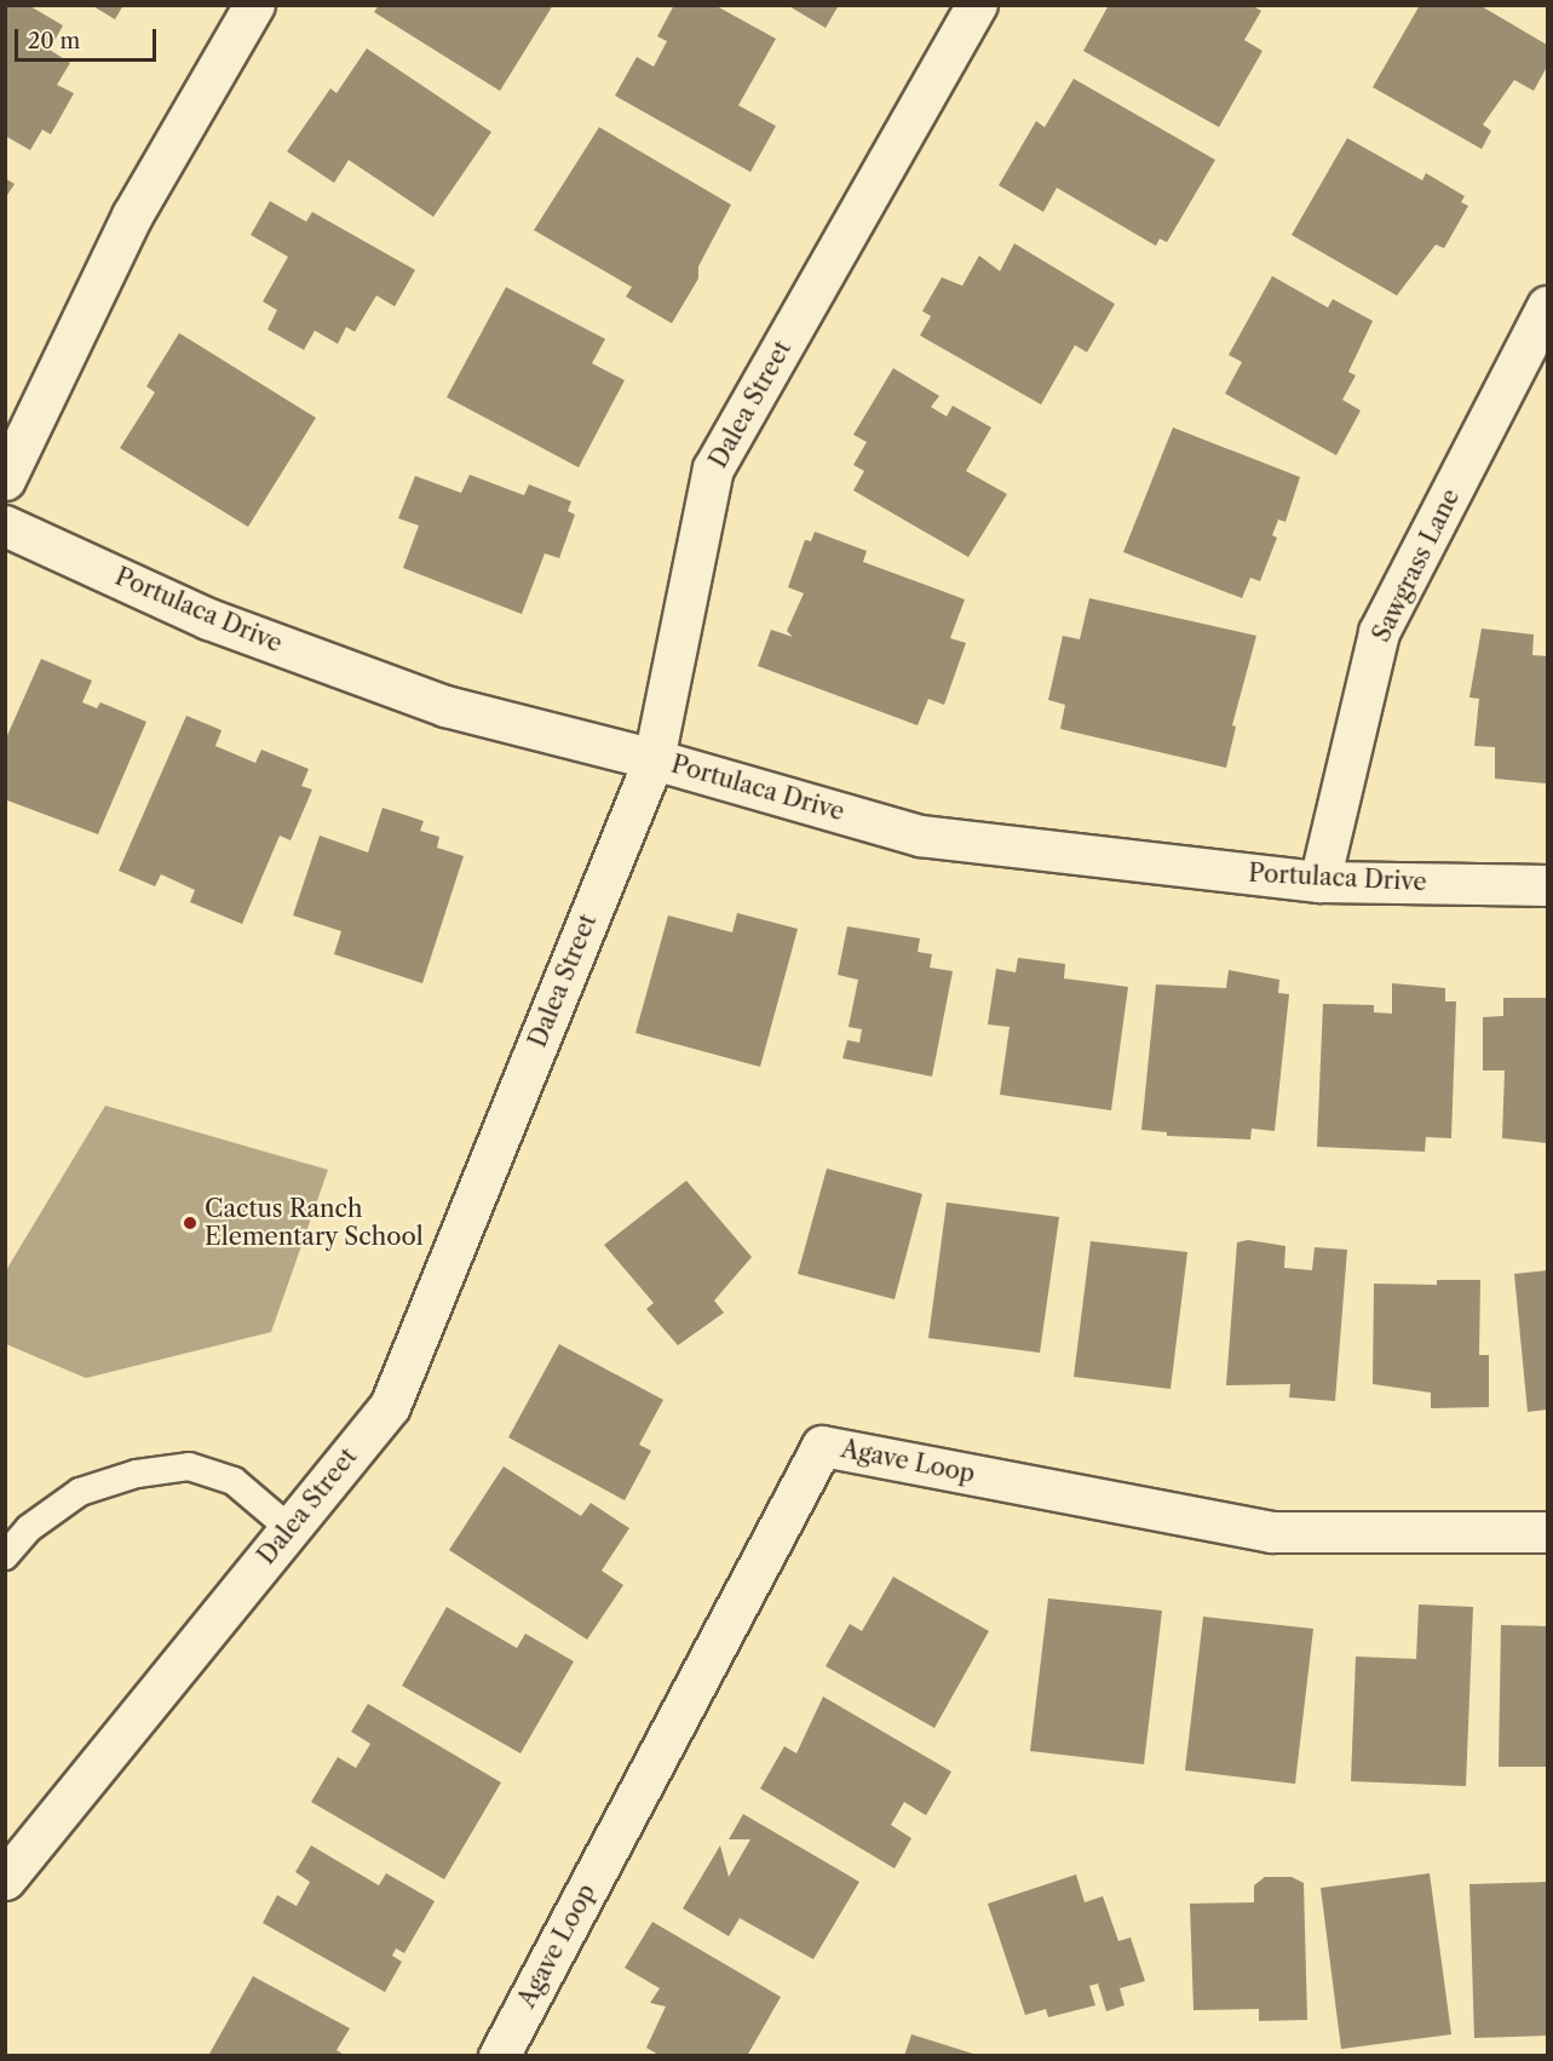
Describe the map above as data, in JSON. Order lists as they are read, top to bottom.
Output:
{
  "streets": {
    "street": [
      "Dalea Street",
      "Sawgrass Lane",
      "Portulaca Drive",
      "Agave Loop"
    ]
  },
  "crossings": [
    ["Dalea Street", "Portulaca Drive"],
    ["Sawgrass Lane", "Portulaca Drive"]
  ],
  "places": ["Cactus Ranch Elementary School"],
  "scale_bar": "20 m"
}
